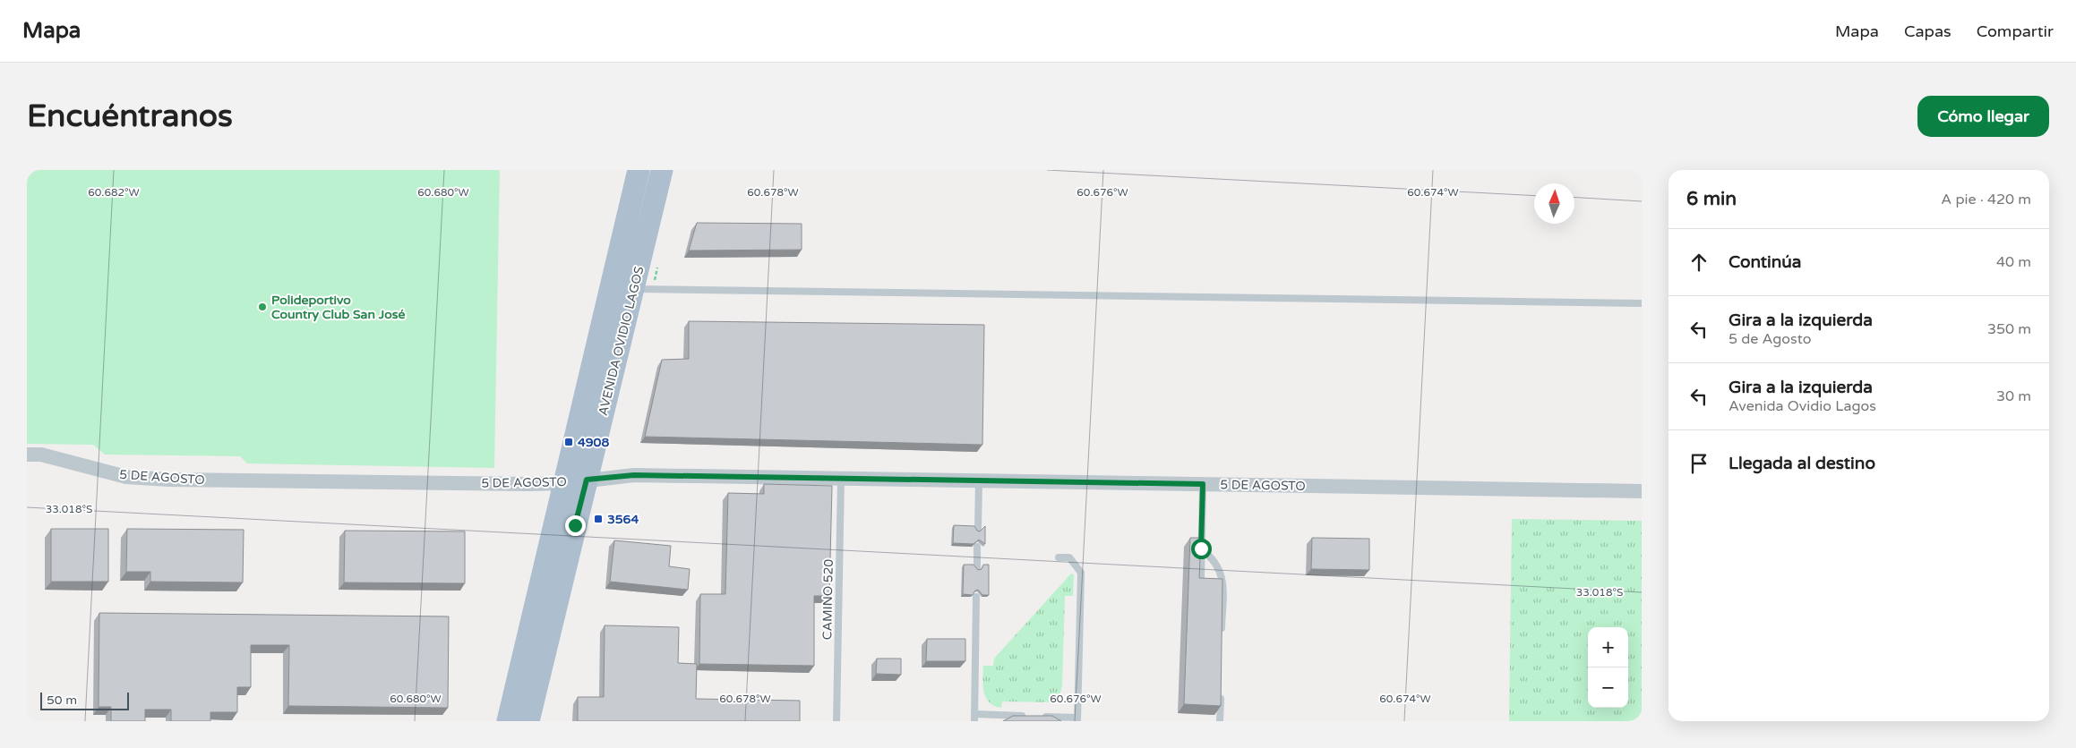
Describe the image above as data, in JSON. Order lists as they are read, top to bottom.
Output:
{
  "streets": {
    "main road": ["AVENIDA OVIDIO LAGOS"],
    "street": ["5 DE AGOSTO"],
    "lane": ["CAMINO 520"]
  },
  "crossings": [
    ["AVENIDA OVIDIO LAGOS", "5 DE AGOSTO"],
    ["5 DE AGOSTO", "CAMINO 520"]
  ],
  "places": {
    "other": ["Polideportivo Country Club San José"],
    "transit": ["4908", "3564"]
  },
  "scale_bar": "50 m",
  "north": "top",
  "page": {
    "header": "Mapa",
    "nav": ["Mapa", "Capas", "Compartir"],
    "buttons": "Cómo llegar",
    "title": "Encuéntranos",
    "heading": ["6 min", "A pie · 420 m"],
    "list": [
      ["Continúa", "40 m"],
      ["Gira a la izquierda", "5 de Agosto", "350 m"],
      ["Gira a la izquierda", "Avenida Ovidio Lagos", "30 m"],
      "Llegada al destino"
    ],
    "map_buttons": ["+", "−"],
    "scale": "50 m"
  },
  "coordinates": [
    "60.682°W",
    "60.680°W",
    "60.678°W",
    "60.676°W",
    "60.674°W",
    "33.018°S"
  ]
}
